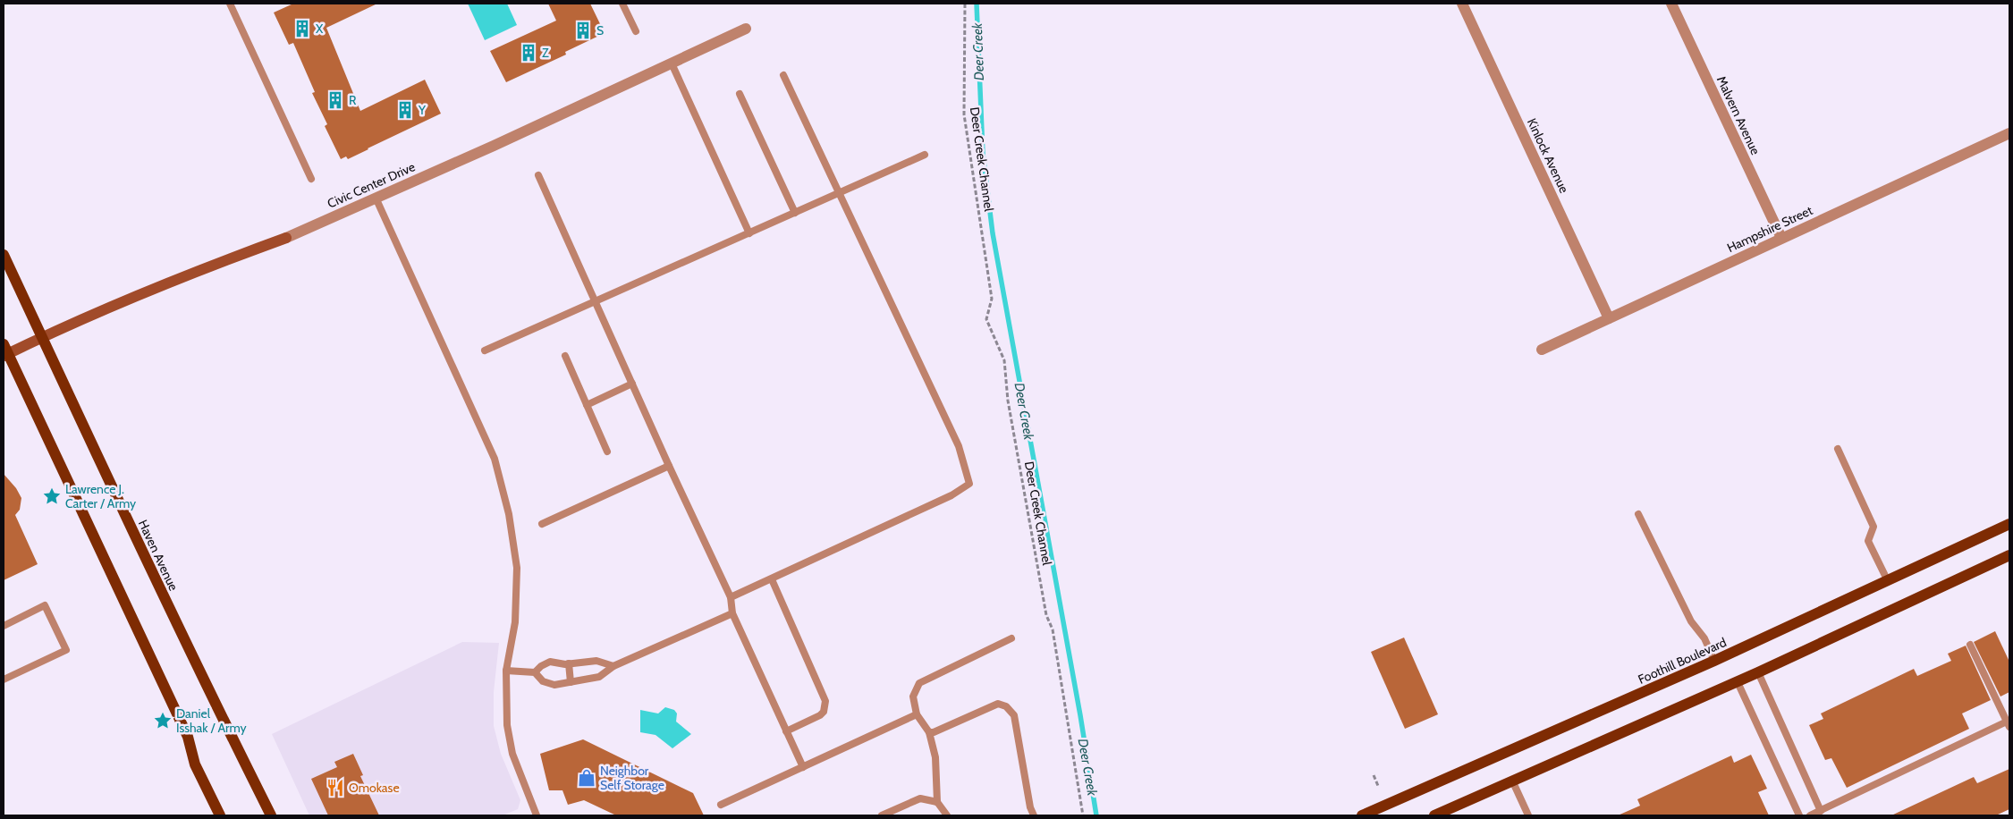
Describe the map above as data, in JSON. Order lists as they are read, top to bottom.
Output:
{
  "streets": {
    "main road": ["Haven Avenue", "Foothill Boulevard"],
    "street": [
      "Malvern Avenue",
      "Kinlock Avenue",
      "Civic Center Drive",
      "Hampshire Street"
    ],
    "path": ["Deer Creek Channel"]
  },
  "crossings": [
    ["Malvern Avenue", "Hampshire Street"],
    ["Kinlock Avenue", "Hampshire Street"],
    ["Civic Center Drive", "Haven Avenue"]
  ],
  "water": ["Deer Creek"],
  "places": {
    "building": [
      "X",
      "S",
      "Z",
      "R",
      "Y"
    ],
    "place": ["Lawrence J. Carter / Army", "Daniel Isshak / Army"],
    "shop": ["Neighbor Self Storage"],
    "restaurant": ["Omokase"]
  }
}
